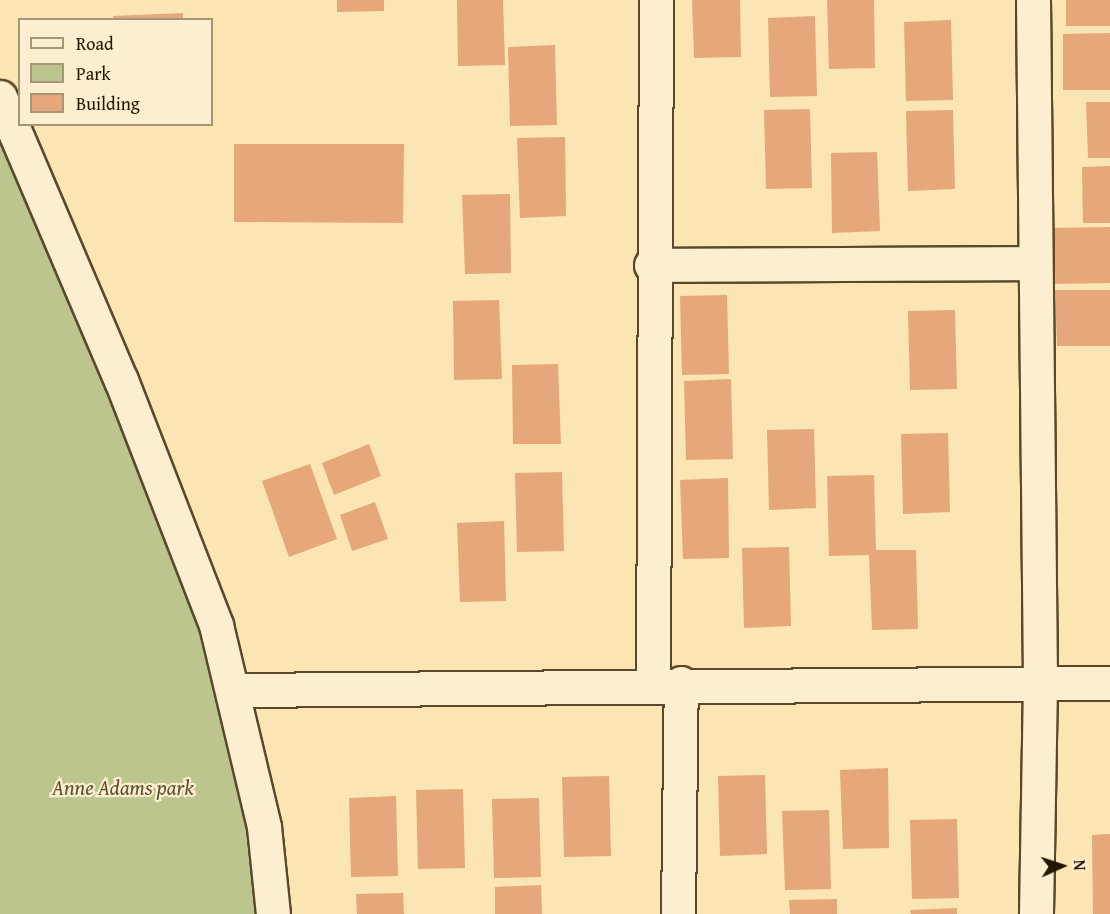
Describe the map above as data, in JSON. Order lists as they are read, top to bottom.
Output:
{
  "parks": ["Anne Adams park"],
  "legend": ["Road", "Park", "Building"],
  "north": "right"
}
